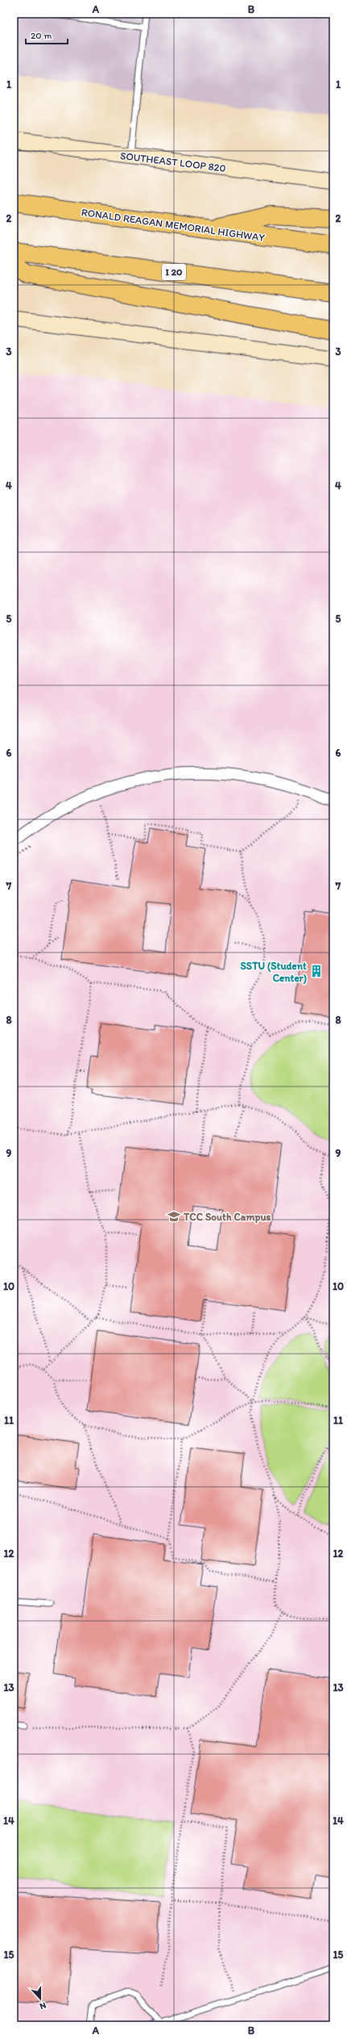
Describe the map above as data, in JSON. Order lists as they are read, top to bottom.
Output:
{
  "streets": {
    "highway": ["RONALD REAGAN MEMORIAL HIGHWAY", "I 20"],
    "main road": ["SOUTHEAST LOOP 820"]
  },
  "places": {
    "building": ["SSTU (Student Center)"],
    "school or university": ["TCC South Campus"]
  },
  "scale_bar": "20 m",
  "north": "bottom",
  "grid": {
    "columns": ["A", "B"],
    "rows": [
      "1",
      "2",
      "3",
      "4",
      "5",
      "6",
      "7",
      "8",
      "9",
      "10",
      "11",
      "12",
      "13",
      "14",
      "15"
    ]
  }
}
